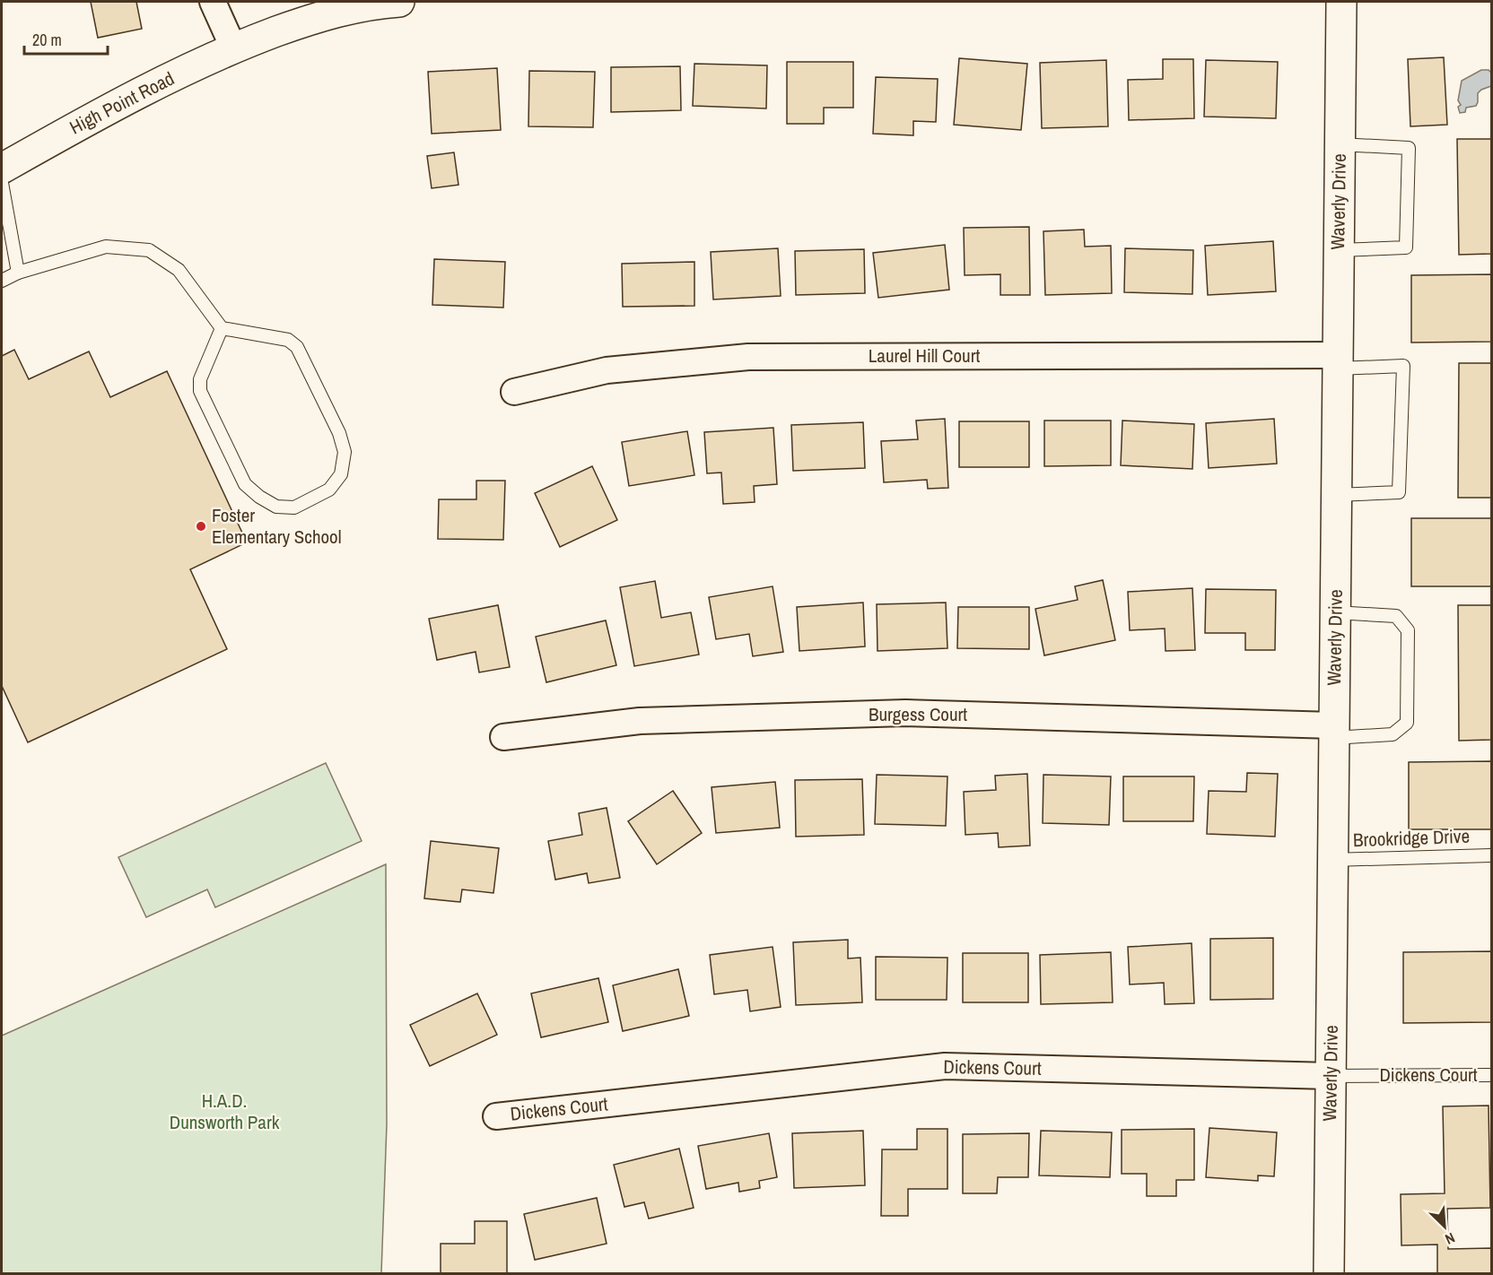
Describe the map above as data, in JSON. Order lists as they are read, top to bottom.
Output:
{
  "streets": {
    "street": [
      "High Point Road",
      "Waverly Drive",
      "Laurel Hill Court",
      "Burgess Court",
      "Dickens Court"
    ],
    "lane": ["Brookridge Drive"]
  },
  "crossings": [
    ["Waverly Drive", "Laurel Hill Court"],
    ["Waverly Drive", "Burgess Court"],
    ["Waverly Drive", "Brookridge Drive"],
    ["Waverly Drive", "Dickens Court"]
  ],
  "parks": ["H.A.D. Dunsworth Park"],
  "places": ["Foster Elementary School"],
  "scale_bar": "20 m",
  "north": "bottom right"
}
